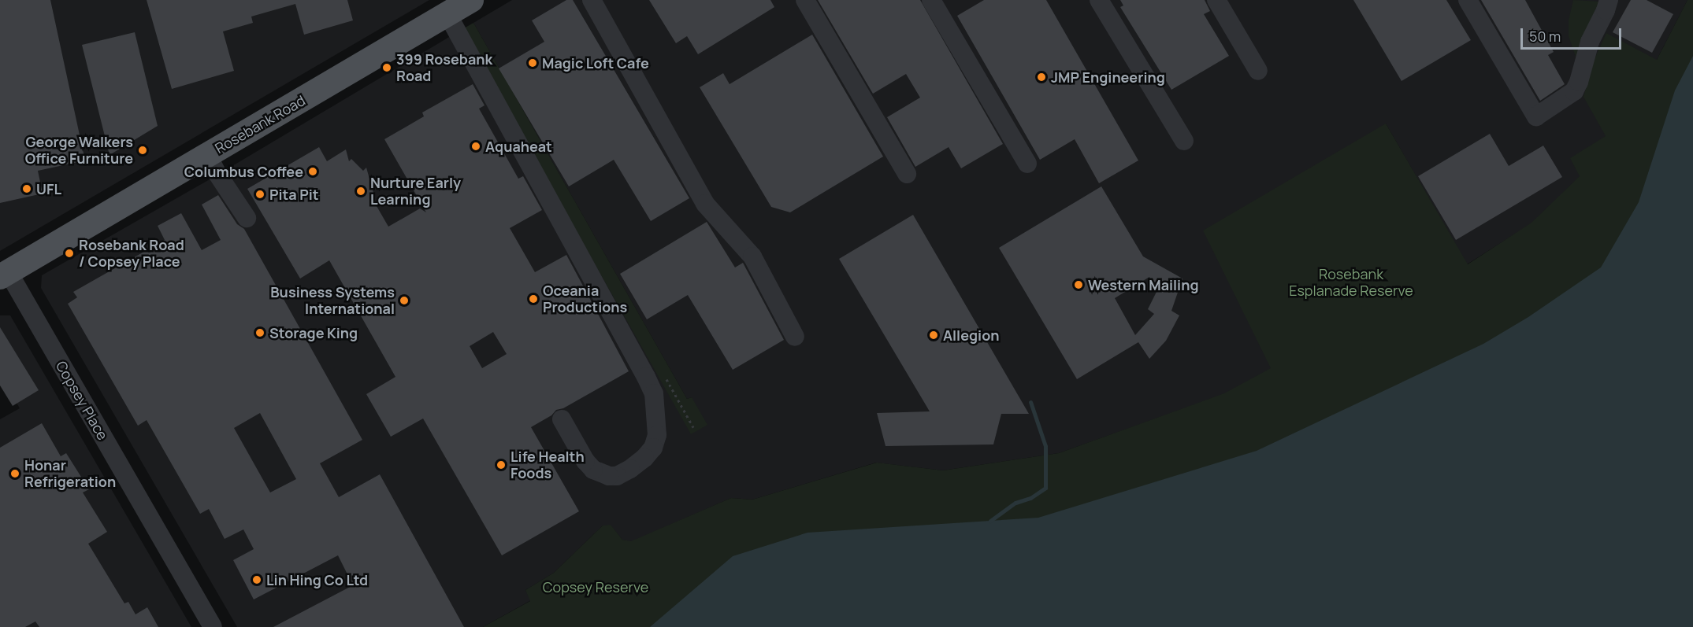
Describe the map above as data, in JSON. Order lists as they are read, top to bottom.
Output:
{
  "streets": {
    "main road": ["Rosebank Road"],
    "street": ["Copsey Place"]
  },
  "crossings": [
    ["Rosebank Road", "Copsey Place"]
  ],
  "parks": ["Rosebank Esplanade Reserve", "Copsey Reserve"],
  "places": [
    "Magic Loft Cafe",
    "399 Rosebank Road",
    "JMP Engineering",
    "Aquaheat",
    "George Walkers Office Furniture",
    "Columbus Coffee",
    "UFL",
    "Nurture Early Learning",
    "Pita Pit",
    "Rosebank Road / Copsey Place",
    "Western Mailing",
    "Oceania Productions",
    "Business Systems International",
    "Storage King",
    "Allegion",
    "Life Health Foods",
    "Honar Refrigeration",
    "Lin Hing Co Ltd"
  ],
  "scale_bar": "50 m"
}
